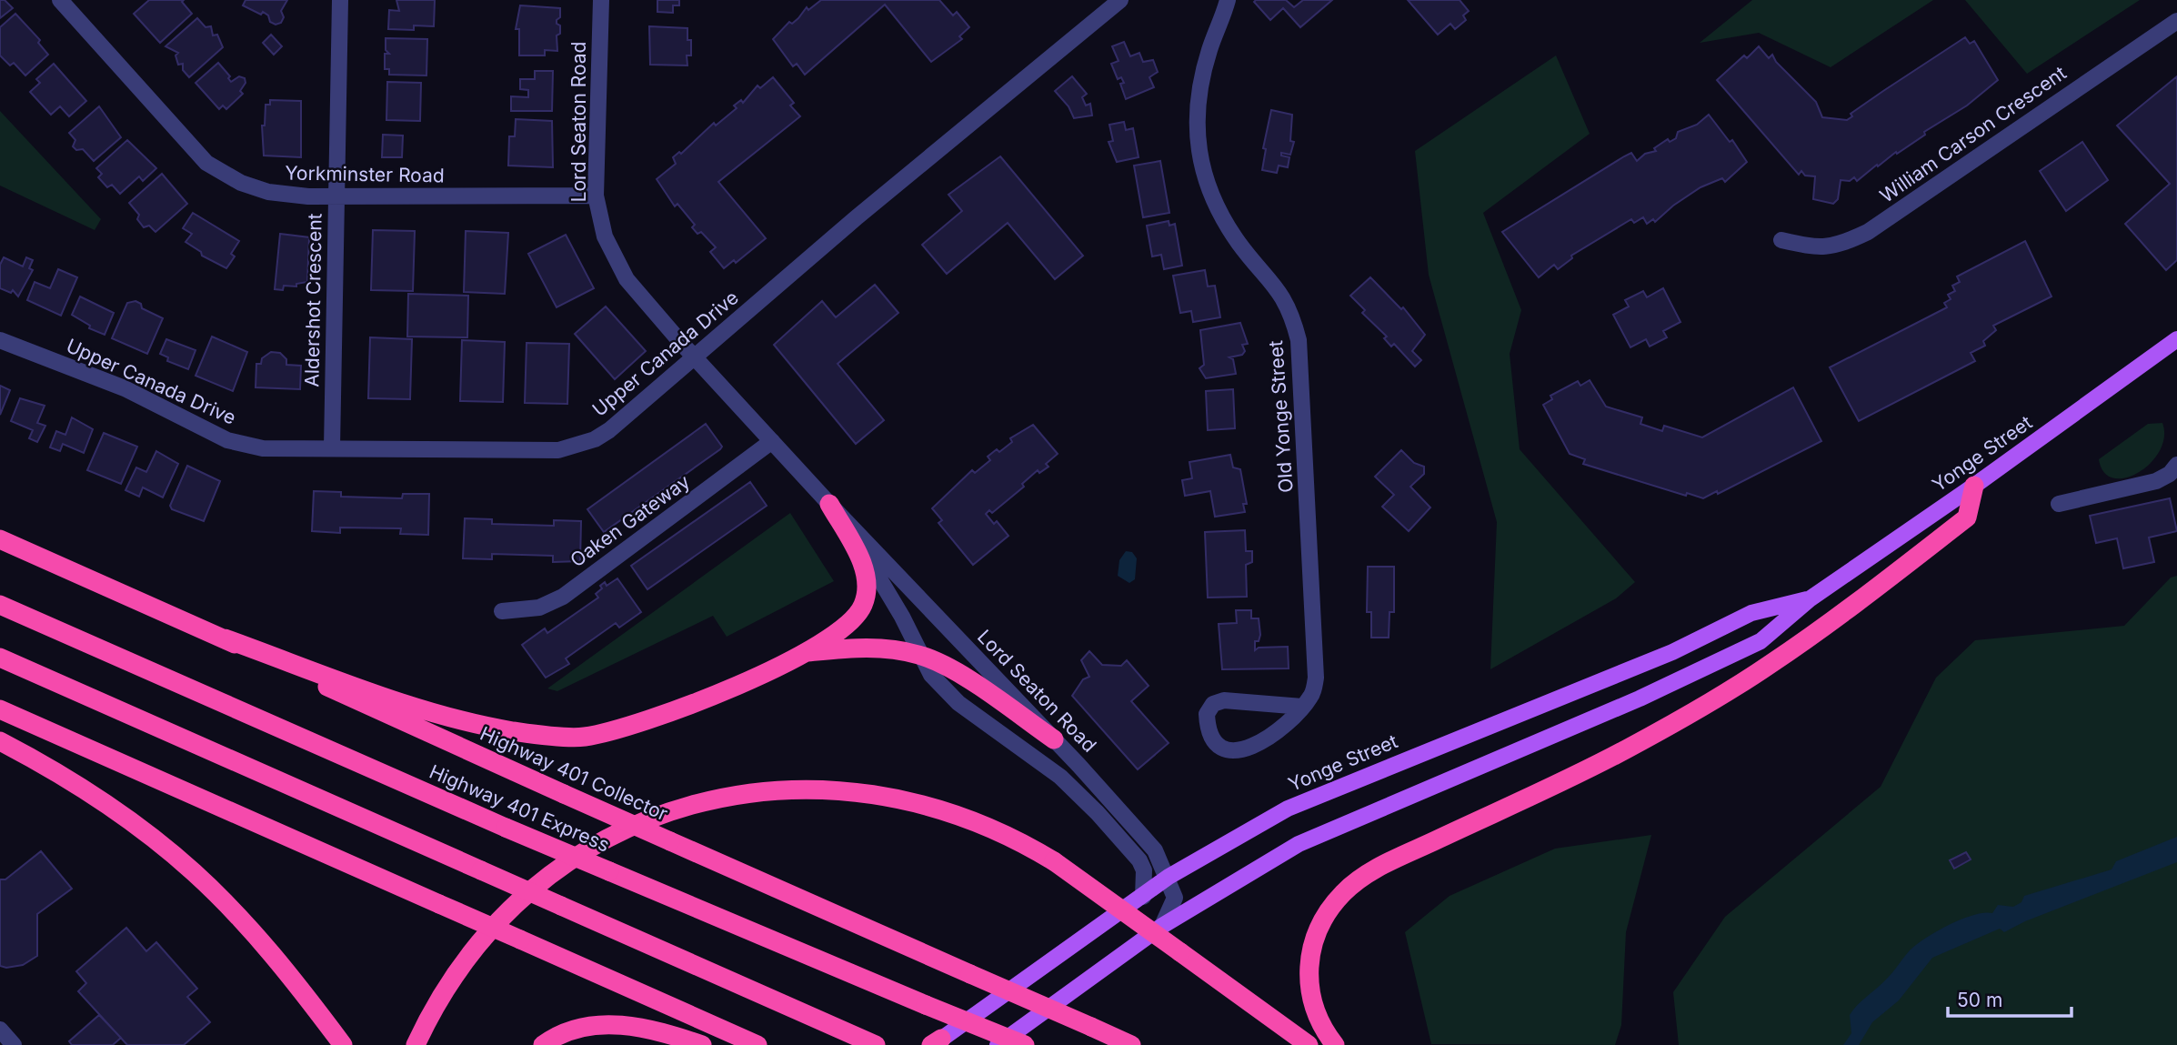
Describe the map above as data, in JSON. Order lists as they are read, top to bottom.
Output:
{
  "streets": {
    "highway": ["Highway 401 Collector", "Highway 401 Express"],
    "main road": ["Yonge Street"],
    "street": [
      "Lord Seaton Road",
      "William Carson Crescent",
      "Yorkminster Road",
      "Aldershot Crescent",
      "Upper Canada Drive",
      "Old Yonge Street",
      "Oaken Gateway"
    ]
  },
  "crossings": [
    ["Lord Seaton Road", "Yorkminster Road"],
    ["Lord Seaton Road", "Upper Canada Drive"],
    ["Lord Seaton Road", "Yonge Street"],
    ["Lord Seaton Road", "Oaken Gateway"],
    ["Yorkminster Road", "Aldershot Crescent"],
    ["Aldershot Crescent", "Upper Canada Drive"]
  ],
  "scale_bar": "50 m"
}
